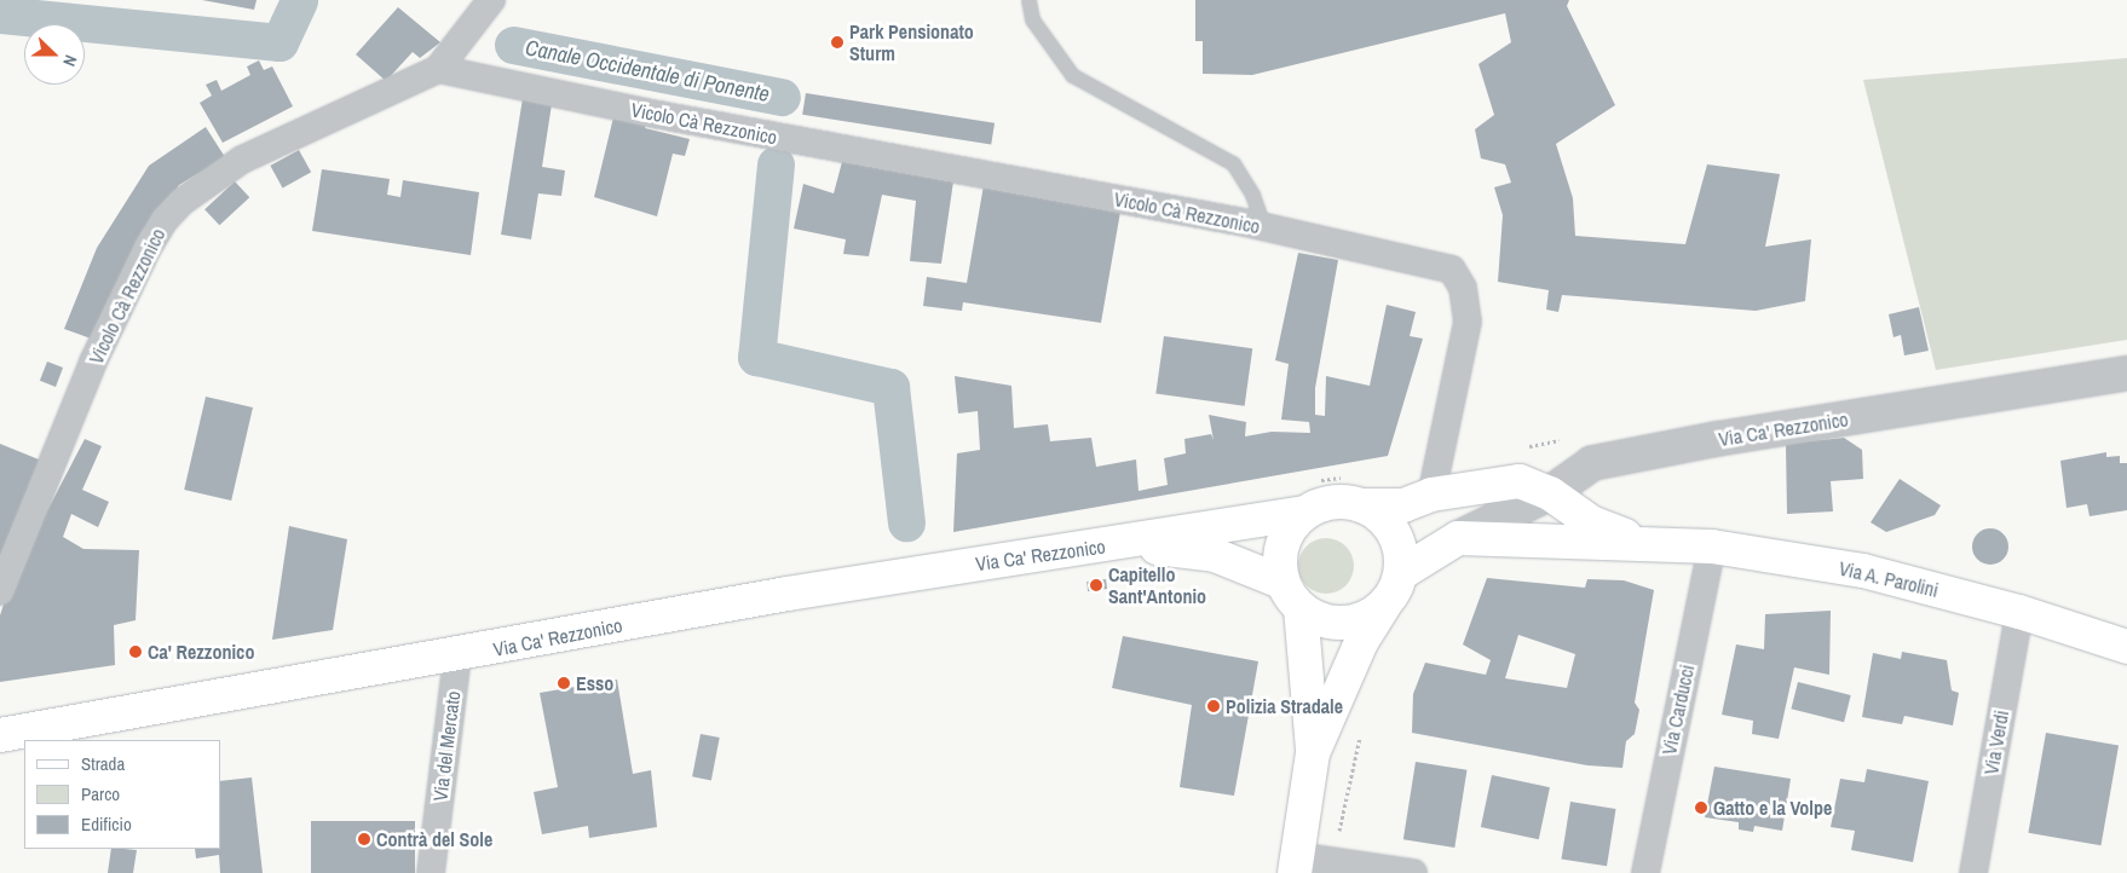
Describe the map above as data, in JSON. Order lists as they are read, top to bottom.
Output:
{
  "streets": {
    "main road": ["Via Ca' Rezzonico", "Via A. Parolini"],
    "street": [
      "Vicolo Cà Rezzonico",
      "Via Carducci",
      "Via Verdi",
      "Via del Mercato"
    ]
  },
  "crossings": [
    ["Vicolo Cà Rezzonico", "Via A. Parolini"],
    ["Via Ca' Rezzonico", "Via A. Parolini"],
    ["Via Ca' Rezzonico", "Via del Mercato"],
    ["Via A. Parolini", "Via Carducci"],
    ["Via A. Parolini", "Via Verdi"]
  ],
  "water": ["Canale Occidentale di Ponente"],
  "places": [
    "Park Pensionato Sturm",
    "Capitello Sant'Antonio",
    "Ca' Rezzonico",
    "Esso",
    "Polizia Stradale",
    "Gatto e la Volpe",
    "Contrà del Sole"
  ],
  "legend": ["Strada", "Parco", "Edificio"],
  "north": "right"
}
